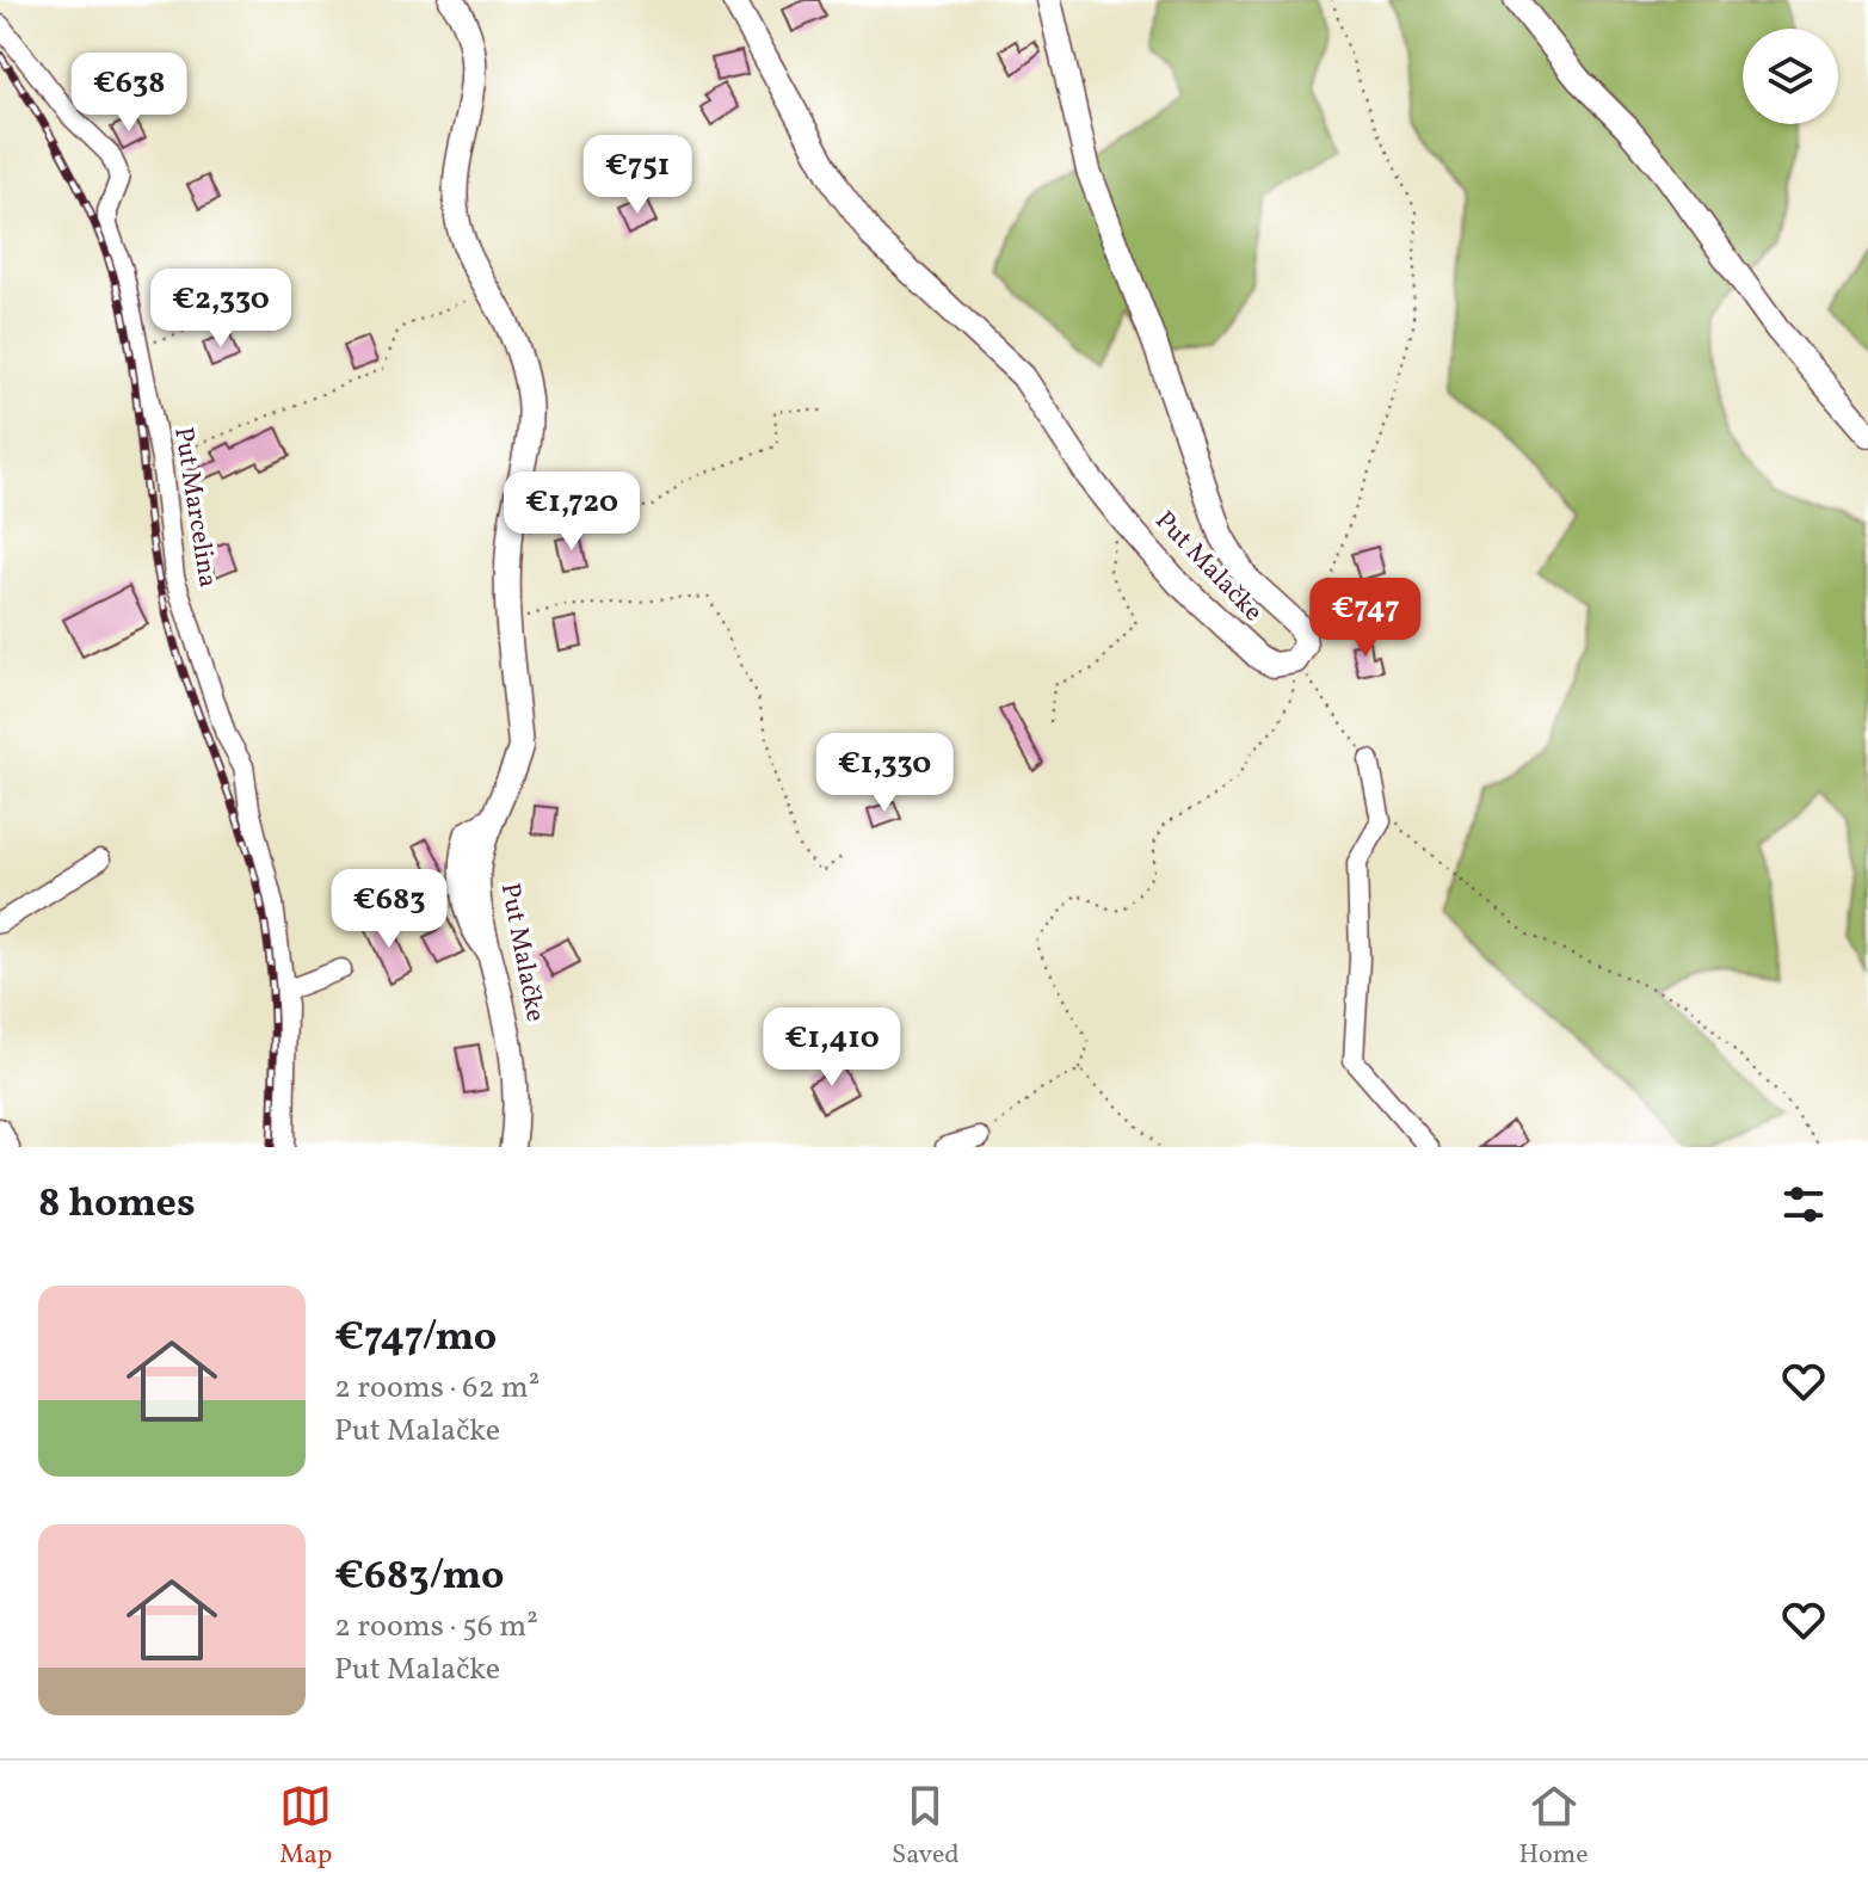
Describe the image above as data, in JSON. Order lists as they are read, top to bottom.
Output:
{
  "streets": {
    "main road": ["Put Malačke"],
    "street": ["Put Marcelina"]
  },
  "page": {
    "price": [
      "€638",
      "€751",
      "€2,330",
      "€1,720",
      "€747",
      "€1,330",
      "€683",
      "€1,410"
    ],
    "heading": "8 homes",
    "list": [
      {
        "name": "€747/mo",
        "note": "2 rooms · 62 m² · Put Malačke"
      },
      {
        "name": "€683/mo",
        "note": "2 rooms · 56 m² · Put Malačke"
      }
    ],
    "tabs": ["Map", "Saved", "Home"]
  }
}
